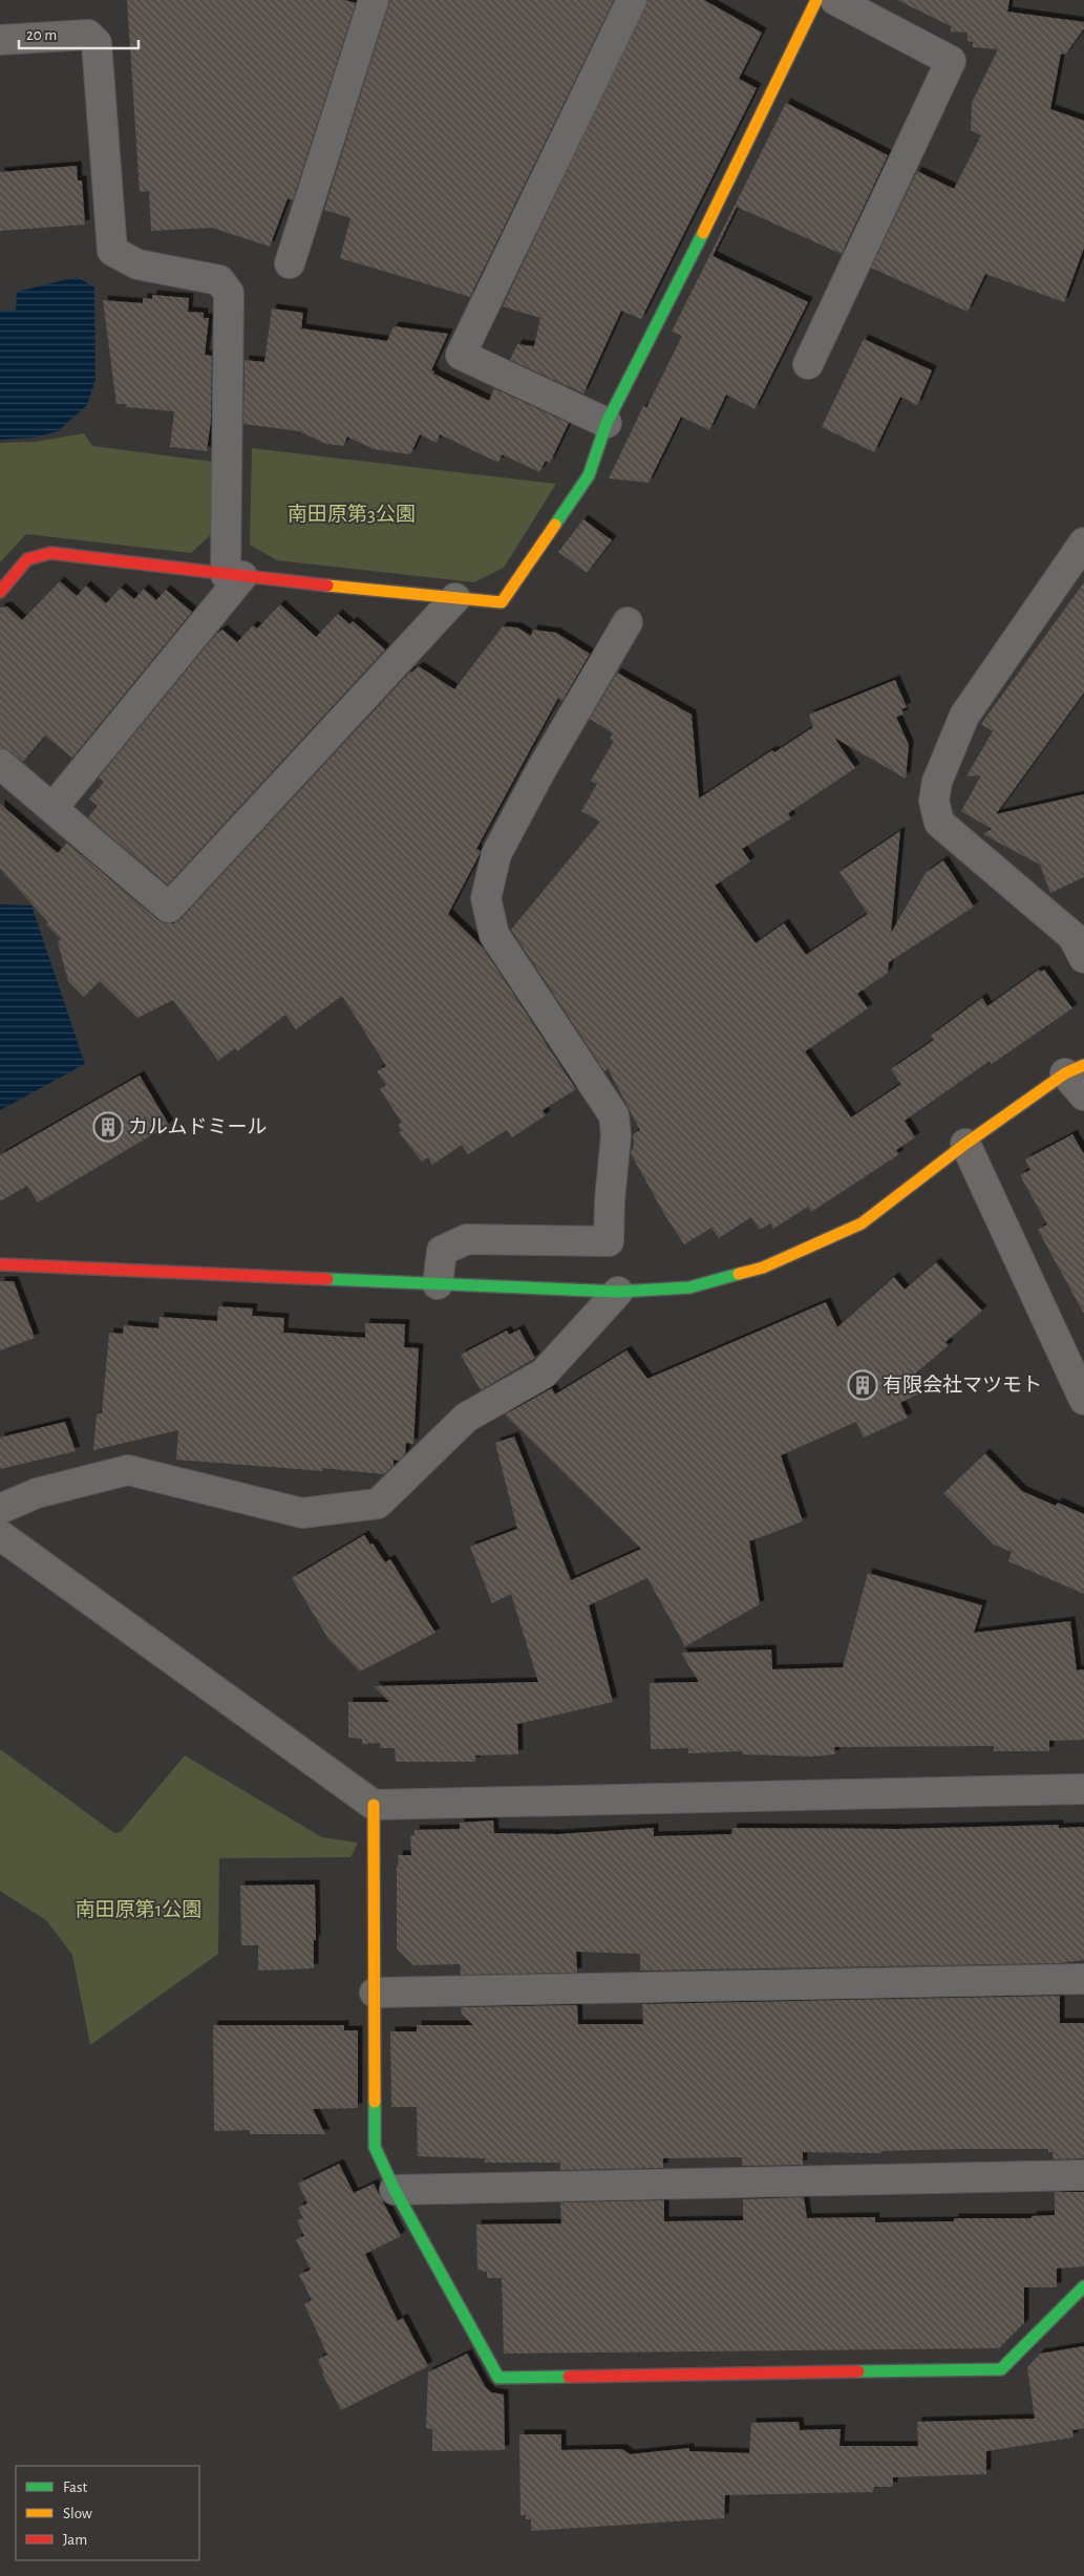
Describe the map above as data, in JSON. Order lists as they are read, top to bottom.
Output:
{
  "parks": ["南田原第3公園", "南田原第1公園"],
  "places": {
    "building": ["カルムドミール", "有限会社マツモト"]
  },
  "legend": ["Fast", "Slow", "Jam"],
  "scale_bar": "20 m"
}
